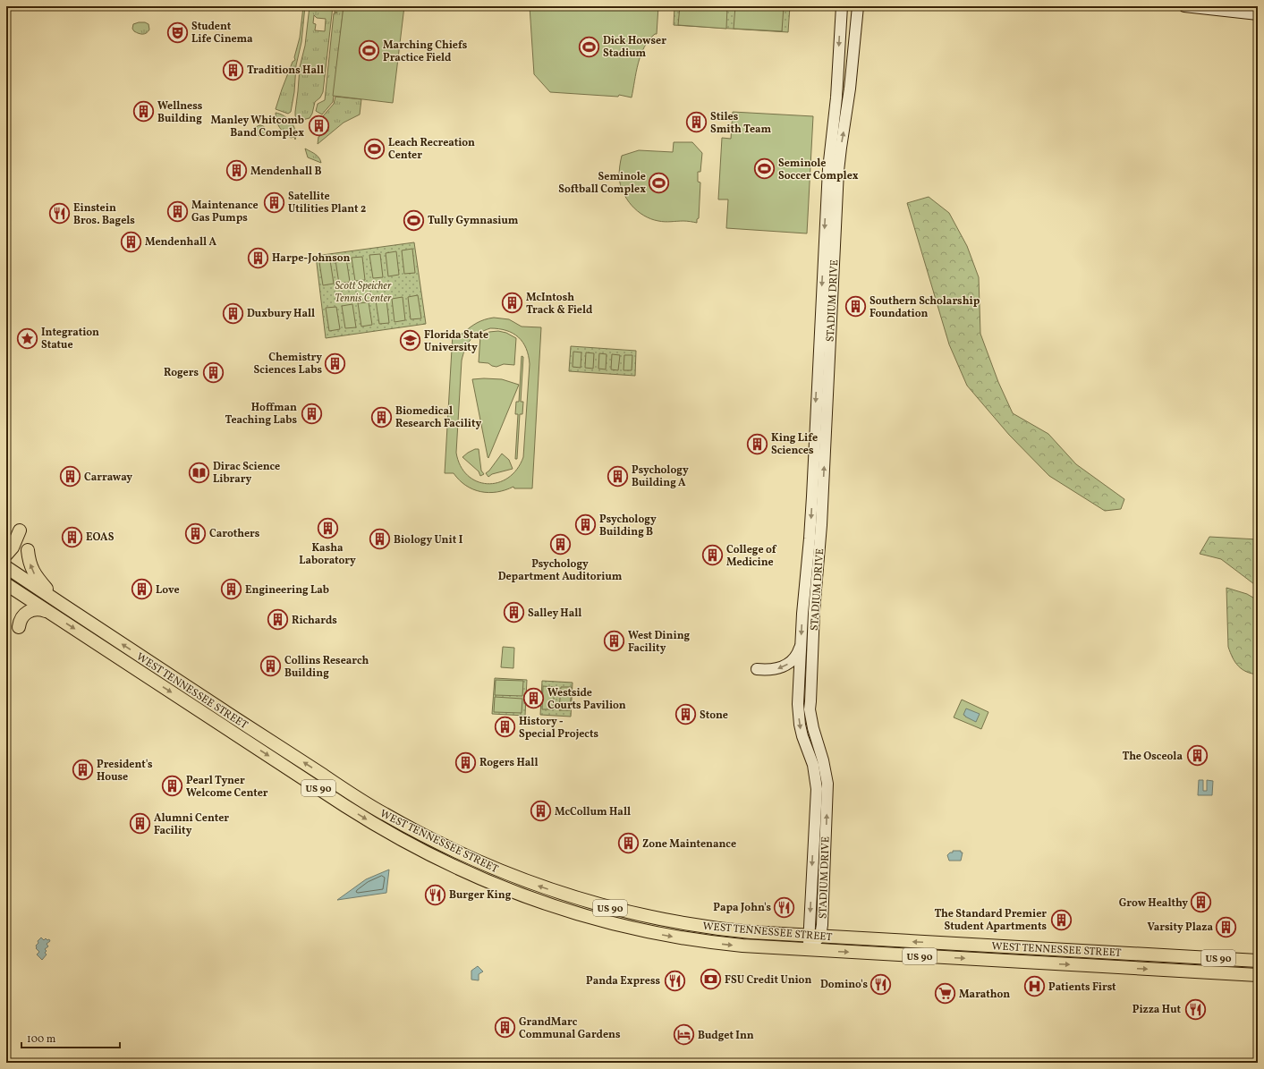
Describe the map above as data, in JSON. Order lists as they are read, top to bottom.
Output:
{
  "streets": {
    "main road": ["STADIUM DRIVE", "WEST TENNESSEE STREET", "US 90"]
  },
  "crossings": [
    ["STADIUM DRIVE", "WEST TENNESSEE STREET"]
  ],
  "parks": ["Scott Speicher Tennis Center"],
  "places": {
    "theatre": ["Student Life Cinema"],
    "sports": [
      "Dick Howser Stadium",
      "Marching Chiefs Practice Field",
      "Leach Recreation Center",
      "Seminole Soccer Complex",
      "Seminole Softball Complex",
      "Tully Gymnasium"
    ],
    "building": [
      "Traditions Hall",
      "Wellness Building",
      "Stiles Smith Team",
      "Manley Whitcomb Band Complex",
      "Mendenhall B",
      "Satellite Utilities Plant 2",
      "Maintenance Gas Pumps",
      "Mendenhall A",
      "Harpe-Johnson",
      "McIntosh Track & Field",
      "Southern Scholarship Foundation",
      "Duxbury Hall",
      "Chemistry Sciences Labs",
      "Rogers",
      "Hoffman Teaching Labs",
      "Biomedical Research Facility",
      "King Life Sciences",
      "Psychology Building A",
      "Carraway",
      "Psychology Building B",
      "Kasha Laboratory",
      "Carothers",
      "EOAS",
      "Biology Unit I",
      "Psychology Department Auditorium",
      "College of Medicine",
      "Love",
      "Engineering Lab",
      "Salley Hall",
      "Richards",
      "West Dining Facility",
      "Collins Research Building",
      "Westside Courts Pavilion",
      "Stone",
      "History - Special Projects",
      "The Osceola",
      "Rogers Hall",
      "President's House",
      "Pearl Tyner Welcome Center",
      "McCollum Hall",
      "Alumni Center Facility",
      "Zone Maintenance",
      "Grow Healthy",
      "The Standard Premier Student Apartments",
      "Varsity Plaza",
      "GrandMarc Communal Gardens"
    ],
    "restaurant": [
      "Einstein Bros. Bagels",
      "Burger King",
      "Papa John's",
      "Panda Express",
      "Domino's",
      "Pizza Hut"
    ],
    "place": ["Integration Statue"],
    "school or university": ["Florida State University"],
    "library": ["Dirac Science Library"],
    "bank": ["FSU Credit Union"],
    "hospital": ["Patients First"],
    "supermarket": ["Marathon"],
    "hotel": ["Budget Inn"]
  },
  "scale_bar": "100 m"
}
